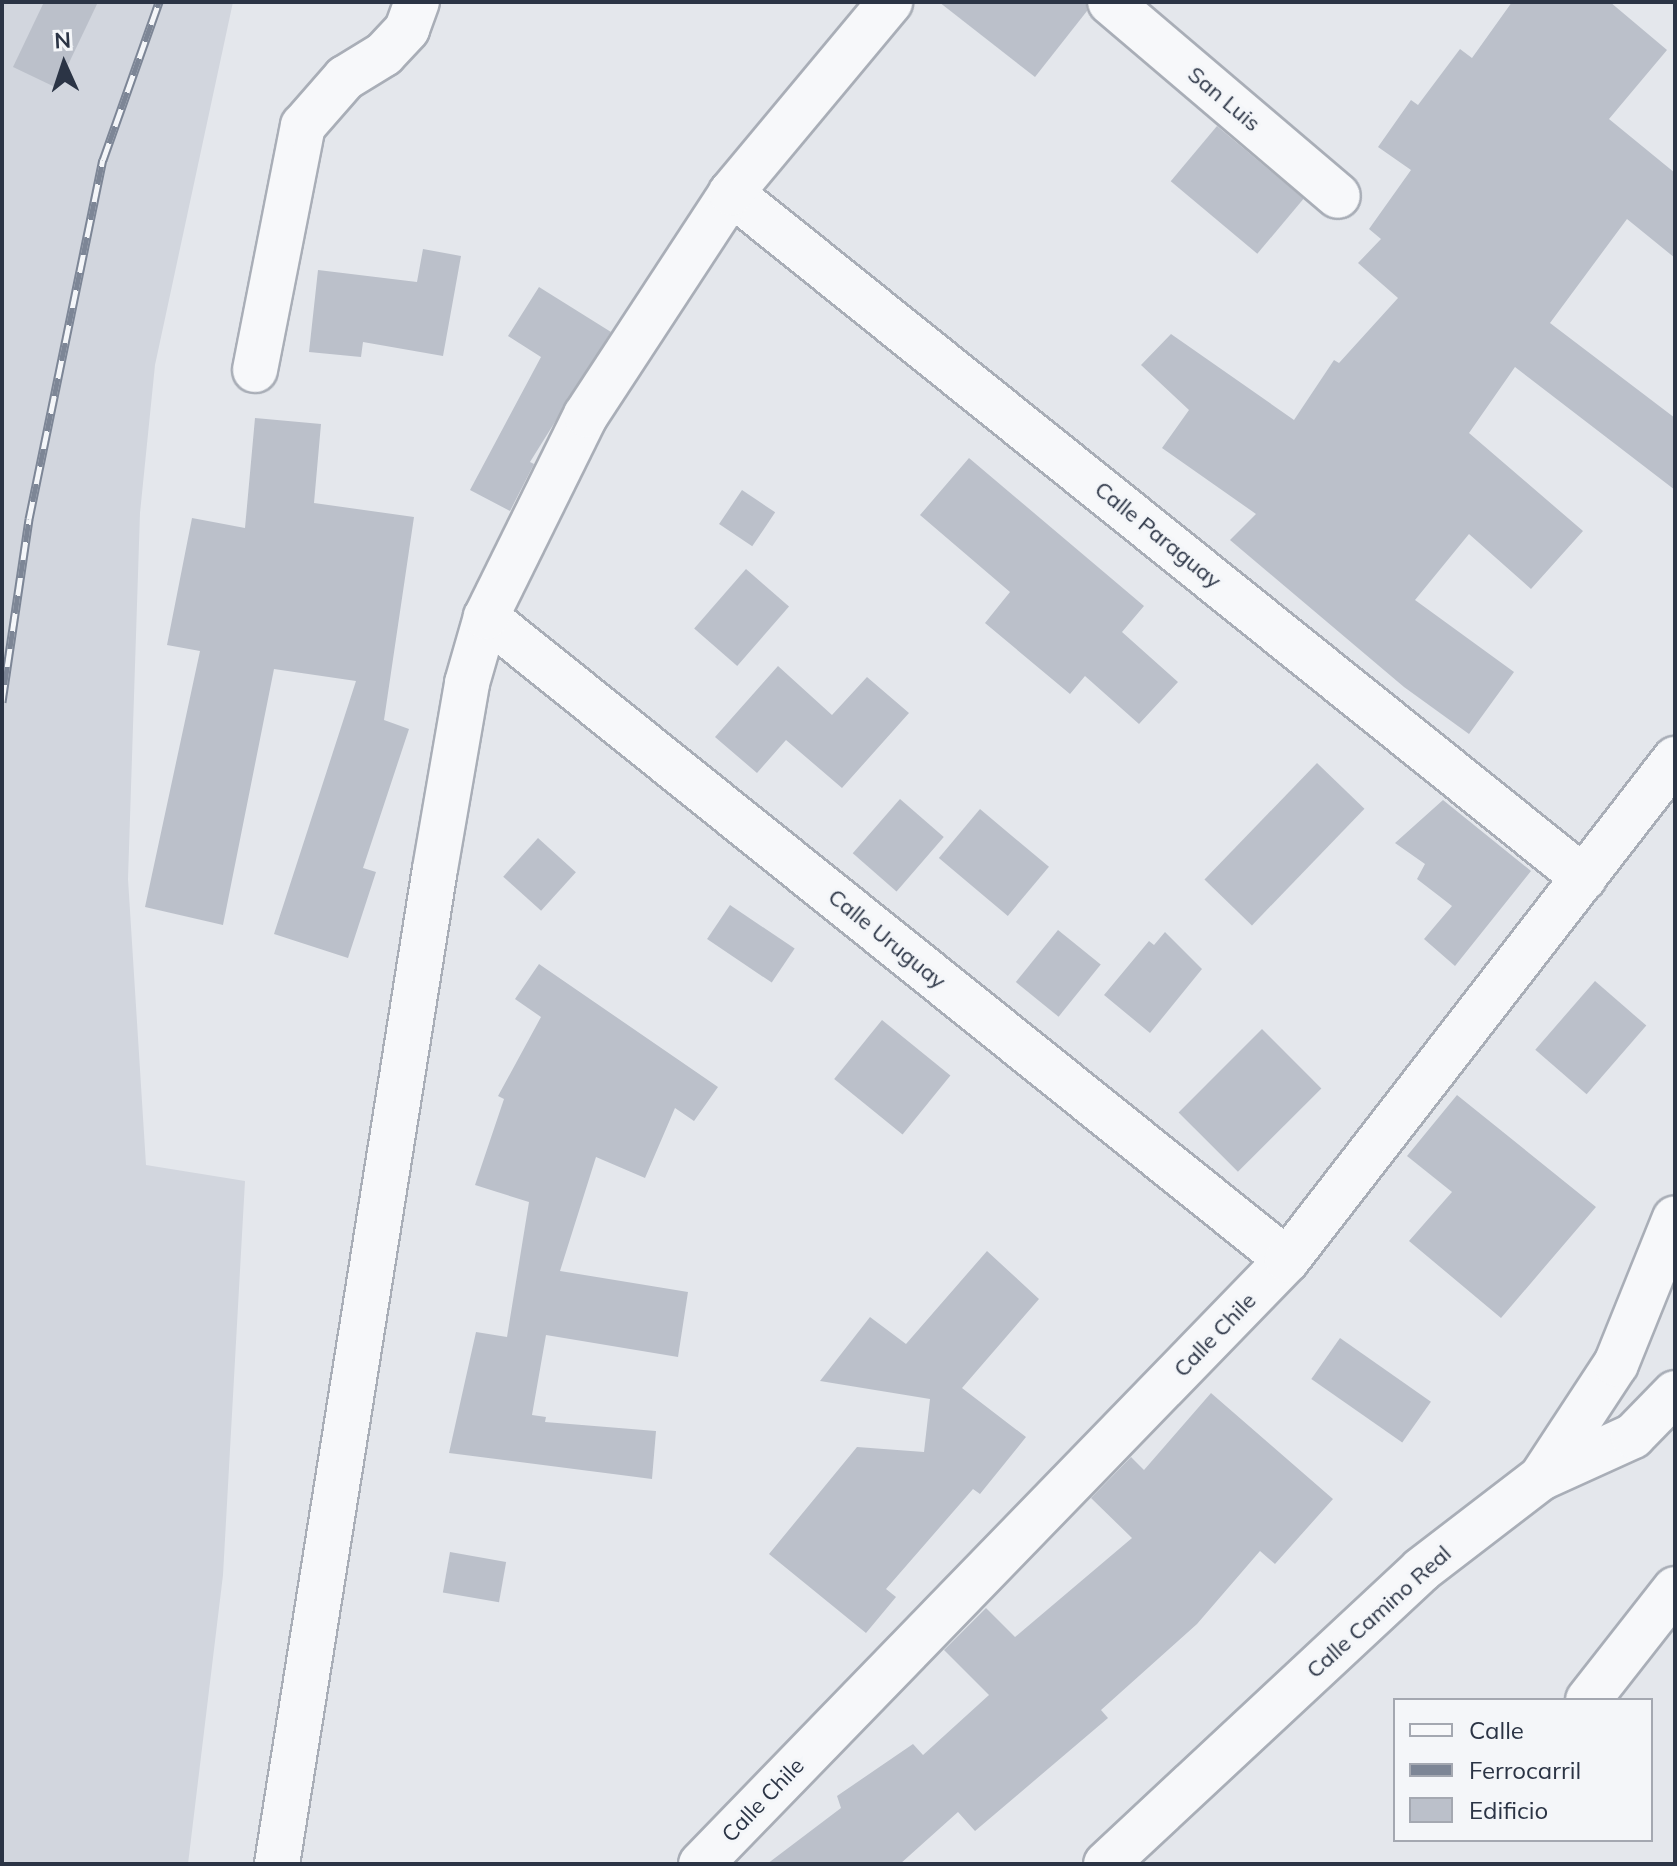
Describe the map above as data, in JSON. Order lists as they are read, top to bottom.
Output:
{
  "streets": {
    "street": [
      "San Luis",
      "Calle Paraguay",
      "Calle Uruguay",
      "Calle Chile",
      "Calle Camino Real"
    ]
  },
  "crossings": [
    ["Calle Paraguay", "Calle Chile"],
    ["Calle Uruguay", "Calle Chile"]
  ],
  "legend": ["Calle", "Ferrocarril", "Edificio"],
  "north": "top"
}
